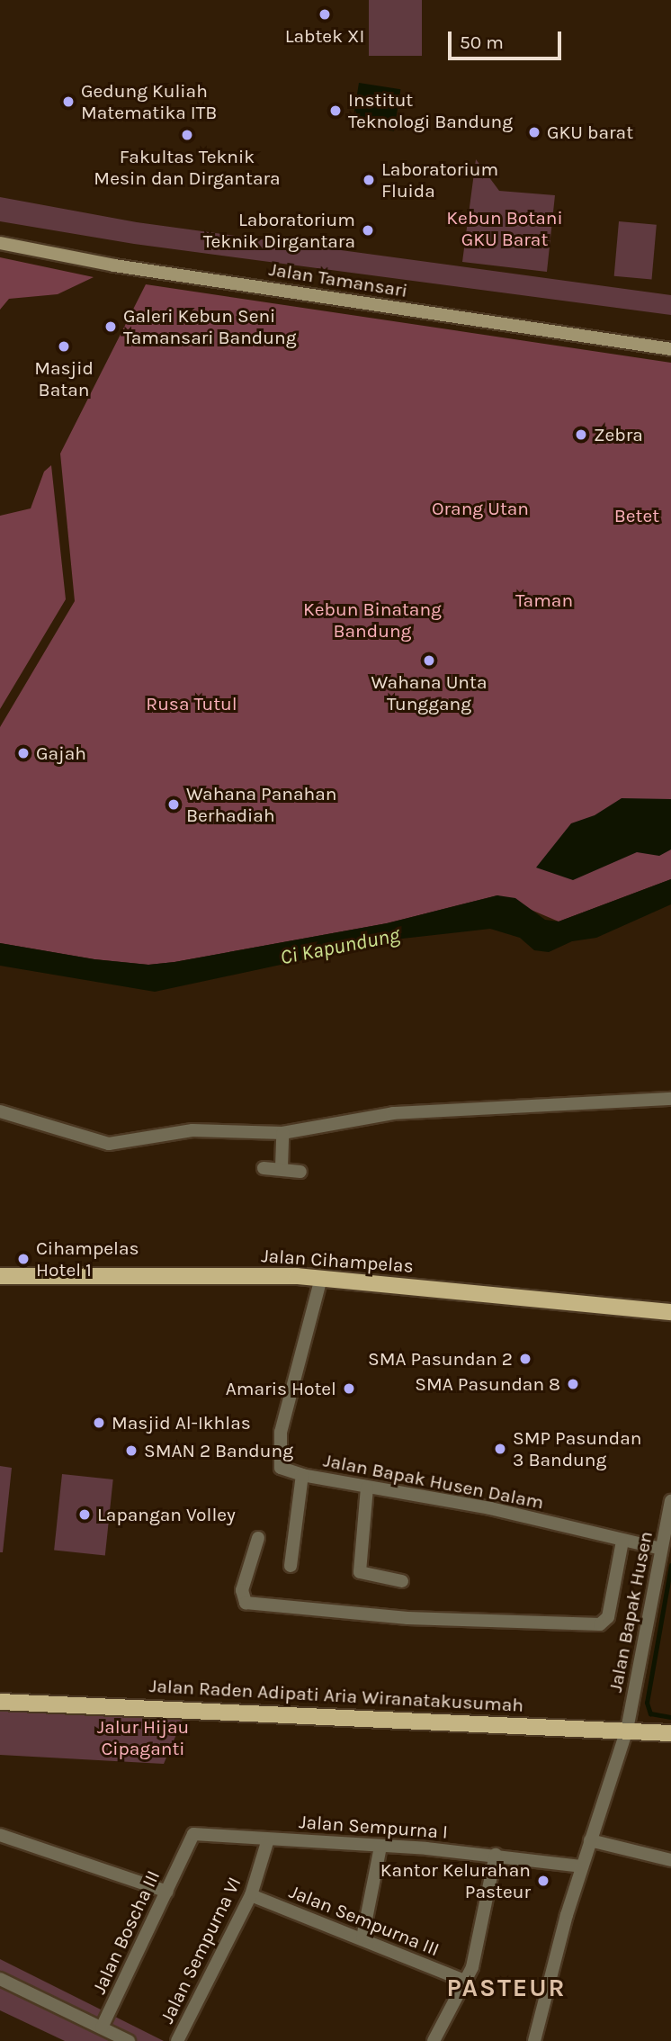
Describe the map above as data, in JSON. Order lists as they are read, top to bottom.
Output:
{
  "streets": {
    "main road": ["Jalan Tamansari", "Jalan Cihampelas", "Jalan Raden Adipati Aria Wiranatakusumah"],
    "street": [
      "Jalan Bapak Husen Dalam",
      "Jalan Bapak Husen",
      "Jalan Sempurna I",
      "Jalan Sempurna III",
      "Jalan Boscha III",
      "Jalan Sempurna VI"
    ]
  },
  "crossings": [
    ["Jalan Cihampelas", "Jalan Bapak Husen Dalam"],
    ["Jalan Bapak Husen Dalam", "Jalan Bapak Husen"],
    ["Jalan Bapak Husen", "Jalan Raden Adipati Aria Wiranatakusumah"],
    ["Jalan Bapak Husen", "Jalan Sempurna I"],
    ["Jalan Sempurna I", "Jalan Boscha III"],
    ["Jalan Sempurna I", "Jalan Sempurna VI"],
    ["Jalan Sempurna III", "Jalan Sempurna VI"]
  ],
  "districts": ["PASTEUR"],
  "water": ["Ci Kapundung"],
  "parks": [
    "Kebun Botani GKU Barat",
    "Orang Utan",
    "Betet",
    "Taman",
    "Kebun Binatang Bandung",
    "Rusa Tutul",
    "Jalur Hijau Cipaganti"
  ],
  "places": [
    "Labtek XI",
    "Gedung Kuliah Matematika ITB",
    "Institut Teknologi Bandung",
    "GKU barat",
    "Fakultas Teknik Mesin dan Dirgantara",
    "Laboratorium Fluida",
    "Laboratorium Teknik Dirgantara",
    "Galeri Kebun Seni Tamansari Bandung",
    "Masjid Batan",
    "Zebra",
    "Wahana Unta Tunggang",
    "Gajah",
    "Wahana Panahan Berhadiah",
    "Cihampelas Hotel 1",
    "SMA Pasundan 2",
    "SMA Pasundan 8",
    "Amaris Hotel",
    "Masjid Al-Ikhlas",
    "SMP Pasundan 3 Bandung",
    "SMAN 2 Bandung",
    "Lapangan Volley",
    "Kantor Kelurahan Pasteur"
  ],
  "scale_bar": "50 m"
}
